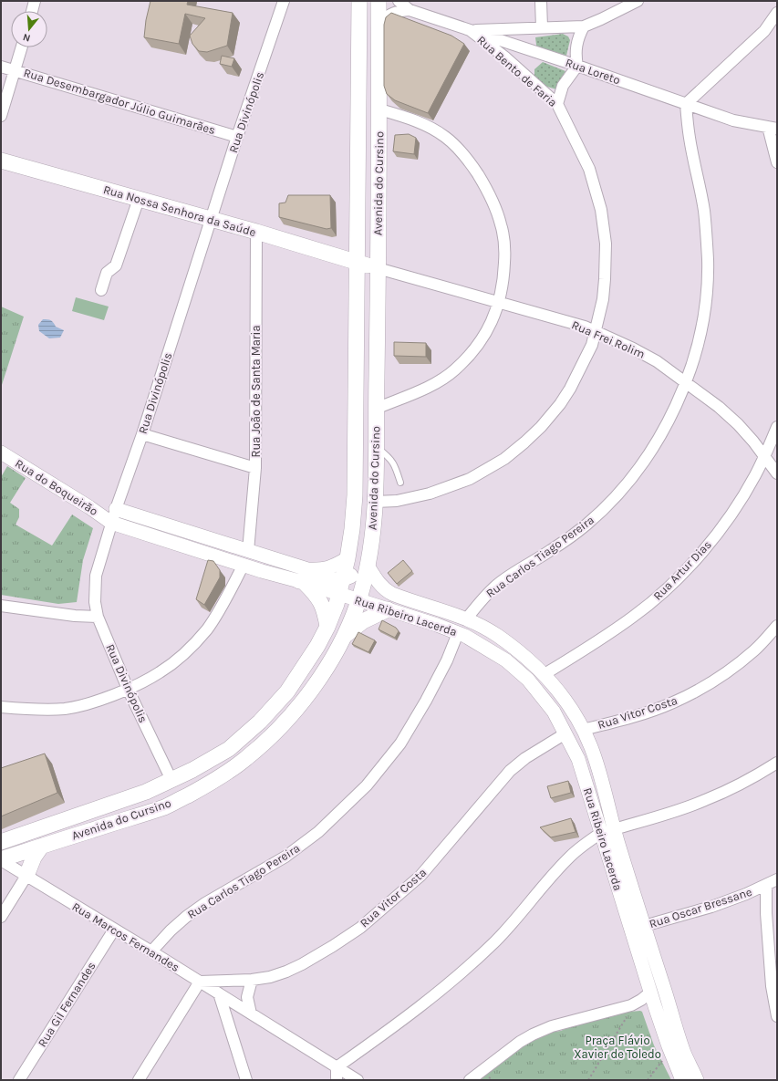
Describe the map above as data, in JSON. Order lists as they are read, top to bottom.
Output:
{
  "streets": {
    "main road": ["Avenida do Cursino", "Rua Nossa Senhora da Saúde", "Rua Frei Rolim"],
    "street": [
      "Rua Bento de Faria",
      "Rua Loreto",
      "Rua Desembargador Júlio Guimarães",
      "Rua Divinópolis",
      "Rua João de Santa Maria",
      "Rua do Boqueirão",
      "Rua Carlos Tiago Pereira",
      "Rua Artur Dias",
      "Rua Ribeiro Lacerda",
      "Rua Vitor Costa",
      "Rua Oscar Bressane",
      "Rua Marcos Fernandes",
      "Rua Gil Fernandes"
    ]
  },
  "crossings": [
    ["Rua Bento de Faria", "Rua Loreto"],
    ["Rua Bento de Faria", "Avenida do Cursino"],
    ["Rua Bento de Faria", "Rua Frei Rolim"],
    ["Rua Loreto", "Rua Carlos Tiago Pereira"],
    ["Rua Desembargador Júlio Guimarães", "Rua Divinópolis"],
    ["Rua Divinópolis", "Avenida do Cursino"],
    ["Rua Divinópolis", "Rua Nossa Senhora da Saúde"],
    ["Rua Divinópolis", "Rua do Boqueirão"],
    ["Avenida do Cursino", "Rua Nossa Senhora da Saúde"],
    ["Avenida do Cursino", "Rua Frei Rolim"],
    ["Avenida do Cursino", "Rua Ribeiro Lacerda"],
    ["Avenida do Cursino", "Rua Marcos Fernandes"],
    ["Rua Nossa Senhora da Saúde", "Rua Frei Rolim"],
    ["Rua Nossa Senhora da Saúde", "Rua João de Santa Maria"],
    ["Rua Frei Rolim", "Rua Carlos Tiago Pereira"],
    ["Rua Frei Rolim", "Rua Artur Dias"],
    ["Rua Carlos Tiago Pereira", "Rua Ribeiro Lacerda"],
    ["Rua Carlos Tiago Pereira", "Rua Marcos Fernandes"],
    ["Rua Artur Dias", "Rua Ribeiro Lacerda"],
    ["Rua Ribeiro Lacerda", "Rua Vitor Costa"],
    ["Rua Ribeiro Lacerda", "Rua Oscar Bressane"],
    ["Rua Vitor Costa", "Rua Marcos Fernandes"],
    ["Rua Marcos Fernandes", "Rua Gil Fernandes"]
  ],
  "parks": ["Praça Flávio Xavier de Toledo"],
  "north": "bottom"
}
